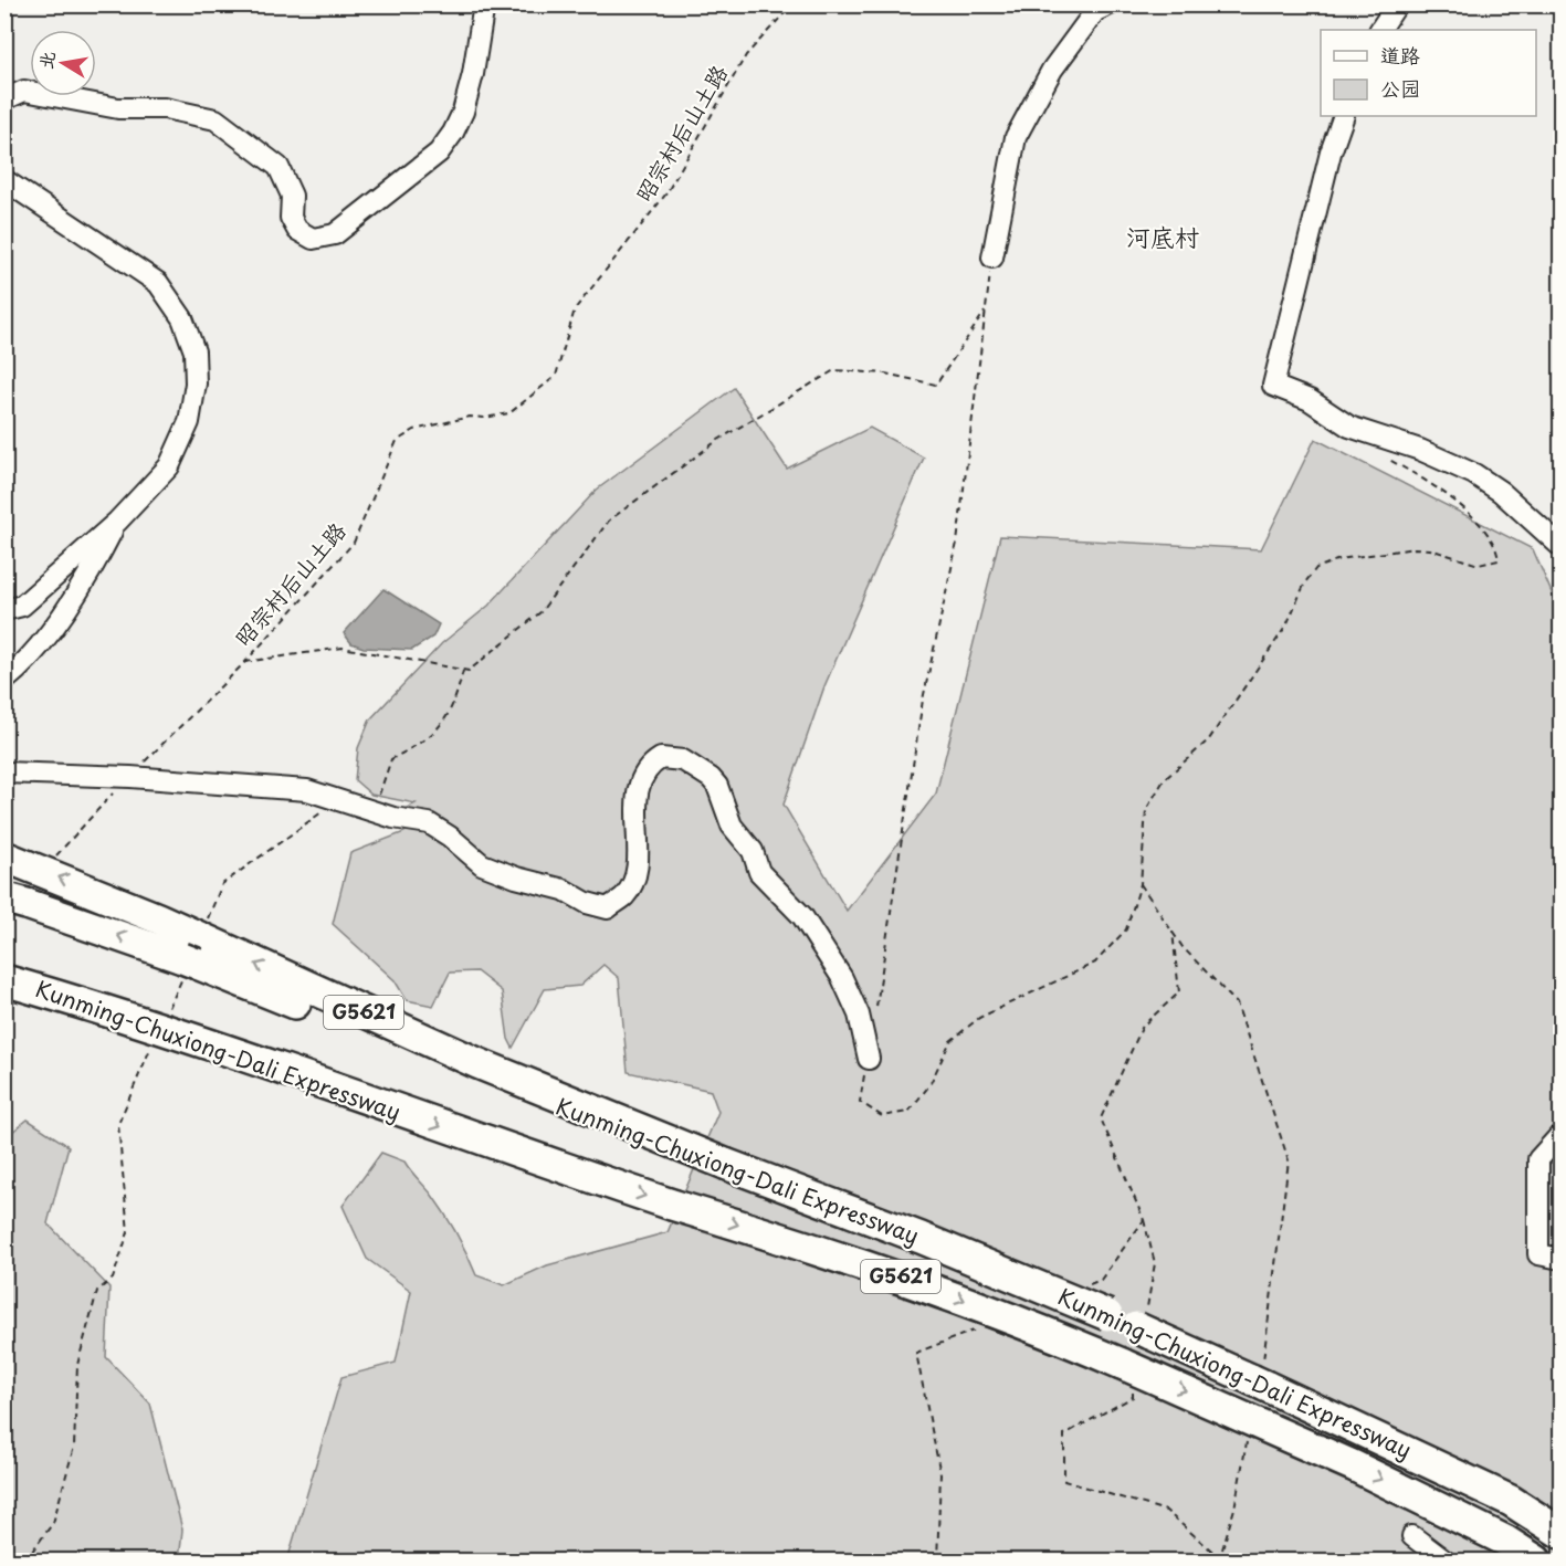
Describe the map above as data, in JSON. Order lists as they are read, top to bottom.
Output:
{
  "streets": {
    "highway": ["G5621", "Kunming-Chuxiong-Dali Expressway"],
    "path": ["昭宗村后山土路"]
  },
  "crossings": [
    ["G5621", "Kunming-Chuxiong-Dali Expressway"]
  ],
  "districts": ["河底村"],
  "legend": ["道路", "公园"],
  "north": "left"
}
